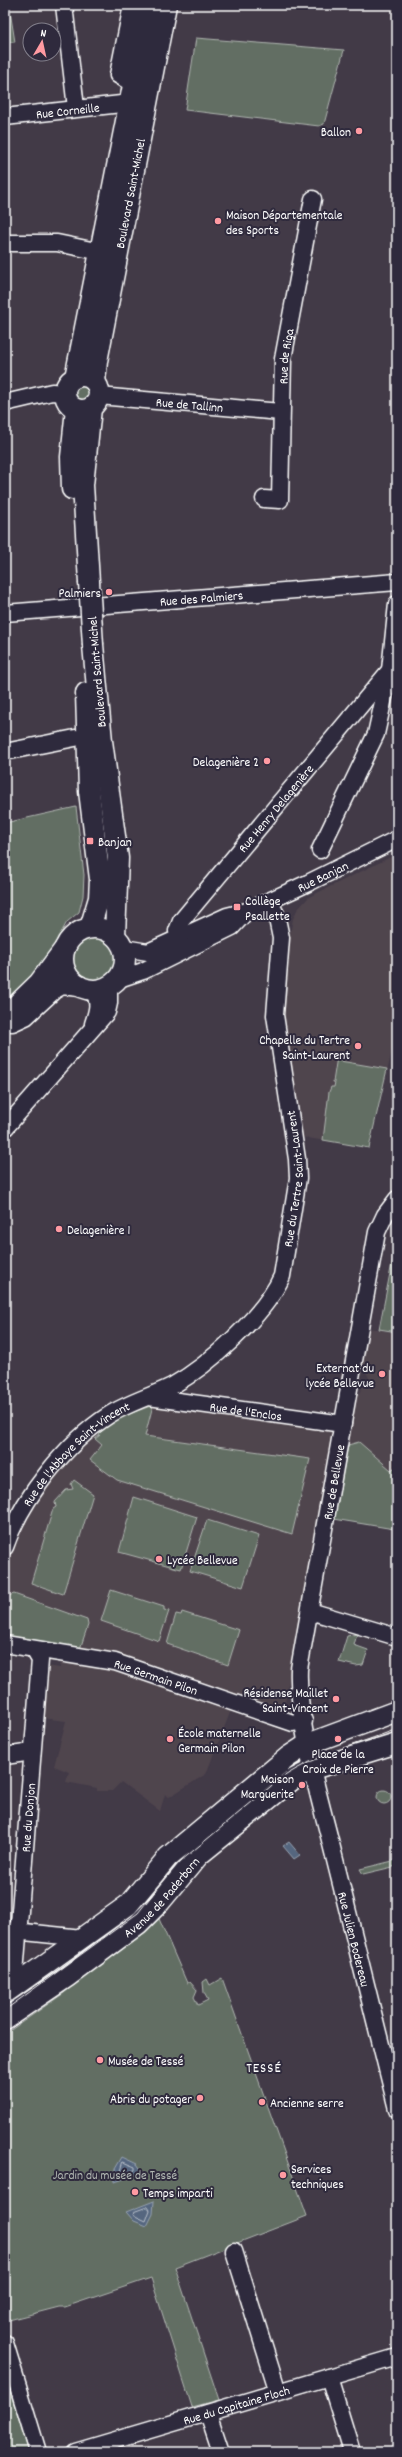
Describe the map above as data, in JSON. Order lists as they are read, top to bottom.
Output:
{
  "streets": {
    "main road": ["Boulevard Saint-Michel", "Avenue de Paderborn"],
    "street": [
      "Rue Corneille",
      "Rue de Riga",
      "Rue de Tallinn",
      "Rue des Palmiers",
      "Rue Henry Delagenière",
      "Rue Banjan",
      "Rue du Tertre Saint-Laurent",
      "Rue de l'Enclos",
      "Rue de l'Abbaye Saint-Vincent",
      "Rue de Bellevue",
      "Rue Germain Pilon",
      "Rue du Donjon",
      "Rue Julien Bodereau",
      "Rue du Capitaine Floch"
    ]
  },
  "crossings": [
    ["Rue Corneille", "Boulevard Saint-Michel"],
    ["Boulevard Saint-Michel", "Rue de Tallinn"],
    ["Boulevard Saint-Michel", "Rue Banjan"],
    ["Rue de Riga", "Rue de Tallinn"],
    ["Rue Henry Delagenière", "Rue Banjan"],
    ["Rue Banjan", "Rue du Tertre Saint-Laurent"],
    ["Rue du Tertre Saint-Laurent", "Rue de l'Enclos"],
    ["Rue du Tertre Saint-Laurent", "Rue de l'Abbaye Saint-Vincent"],
    ["Rue de l'Enclos", "Rue de l'Abbaye Saint-Vincent"],
    ["Rue de l'Enclos", "Rue de Bellevue"],
    ["Rue de Bellevue", "Rue Germain Pilon"],
    ["Rue de Bellevue", "Avenue de Paderborn"],
    ["Rue de Bellevue", "Rue Julien Bodereau"],
    ["Rue Germain Pilon", "Rue du Donjon"],
    ["Rue du Donjon", "Avenue de Paderborn"],
    ["Avenue de Paderborn", "Rue Julien Bodereau"]
  ],
  "districts": ["TESSÉ"],
  "parks": ["Jardin du musée de Tessé"],
  "places": {
    "other": [
      "Ballon",
      "Maison Départementale des Sports",
      "Palmiers",
      "Delagenière 2",
      "Chapelle du Tertre Saint-Laurent",
      "Delagenière 1",
      "Externat du lycée Bellevue",
      "Lycée Bellevue",
      "Résidense Maillet Saint-Vincent",
      "École maternelle Germain Pilon",
      "Place de la Croix de Pierre",
      "Maison Marguerite",
      "Musée de Tessé",
      "Abris du potager",
      "Ancienne serre",
      "Services techniques",
      "Temps imparti"
    ],
    "transit": ["Banjan", "Collège Psallette"]
  },
  "north": "top"
}
